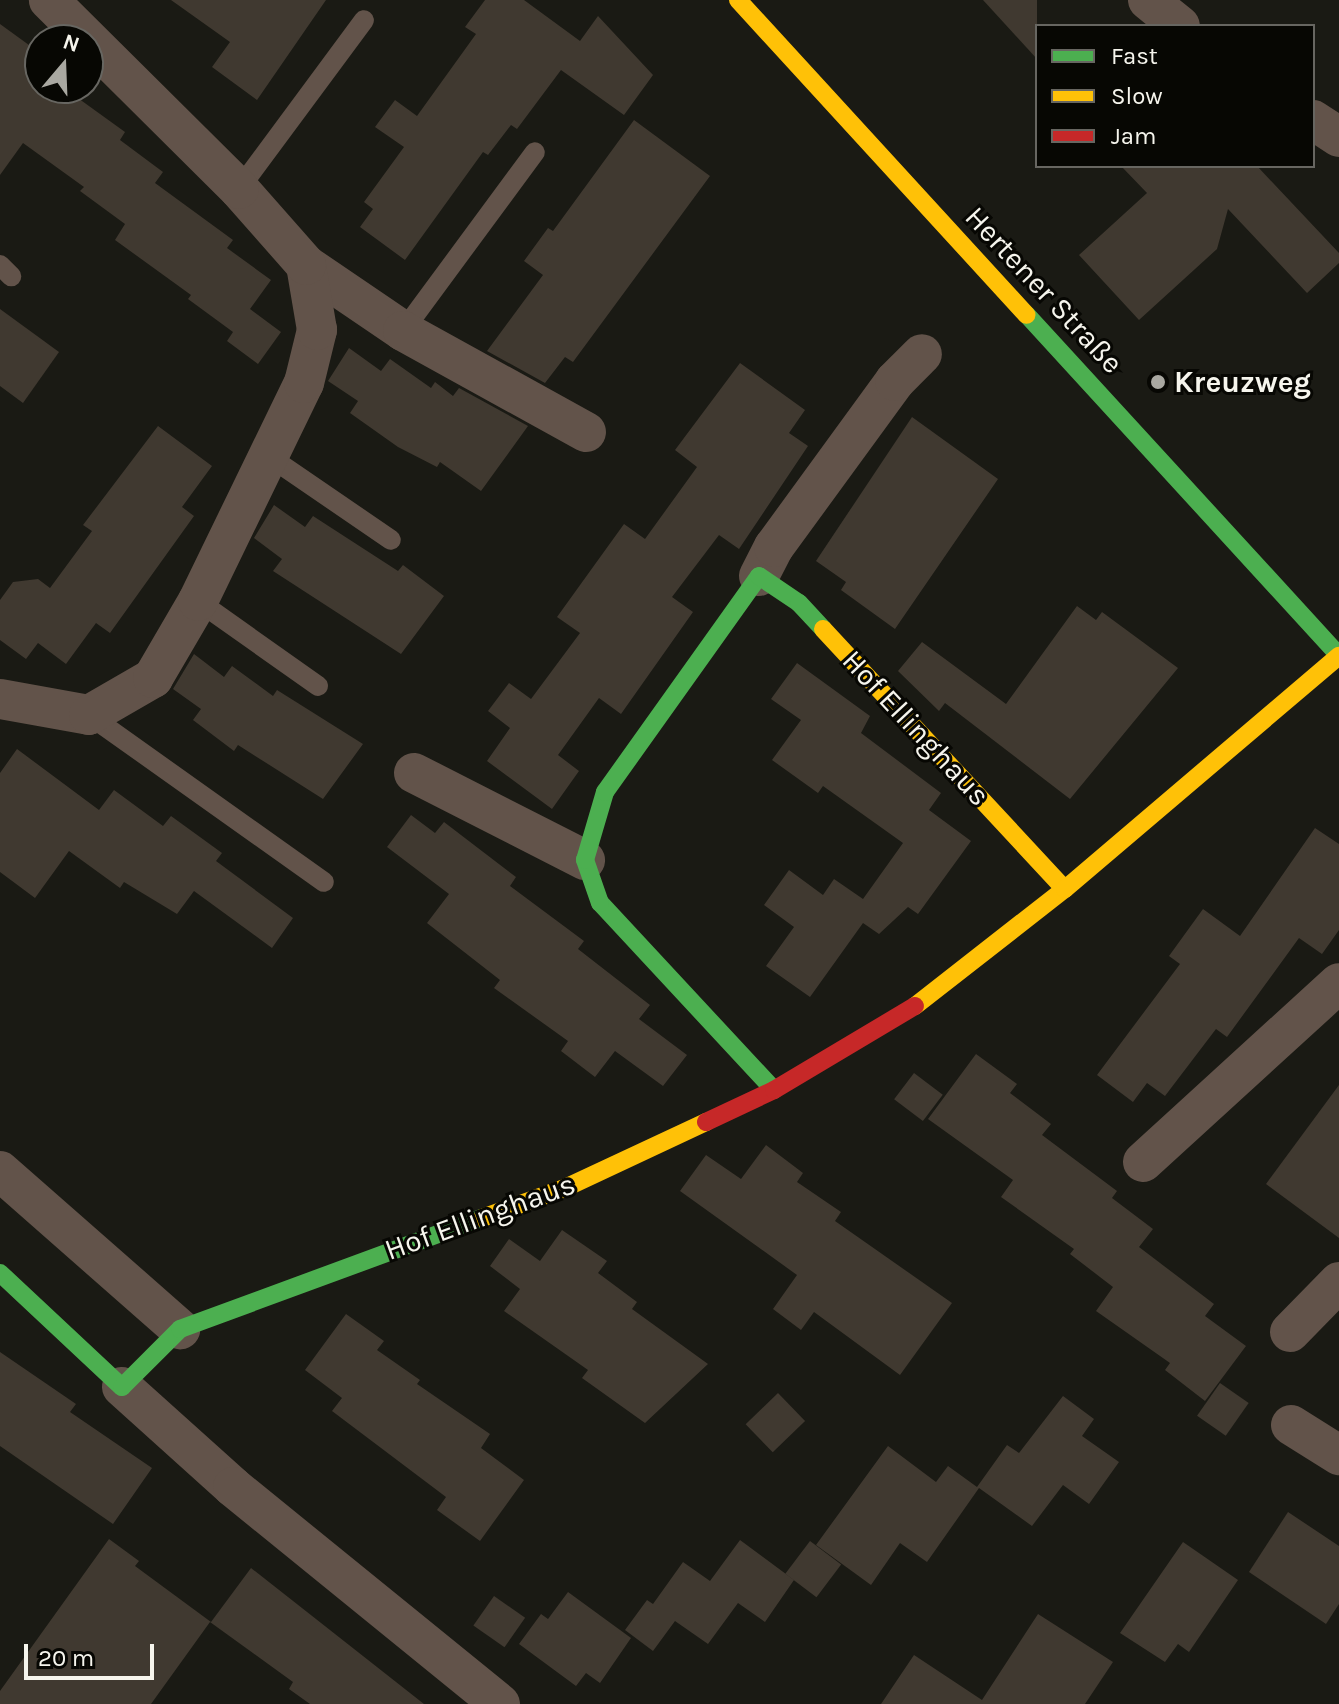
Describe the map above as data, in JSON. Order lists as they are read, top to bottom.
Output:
{
  "streets": {
    "street": ["Hertener Straße", "Hof Ellinghaus"]
  },
  "crossings": [
    ["Hertener Straße", "Hof Ellinghaus"]
  ],
  "places": ["Kreuzweg"],
  "legend": ["Fast", "Slow", "Jam"],
  "scale_bar": "20 m",
  "north": "top"
}
